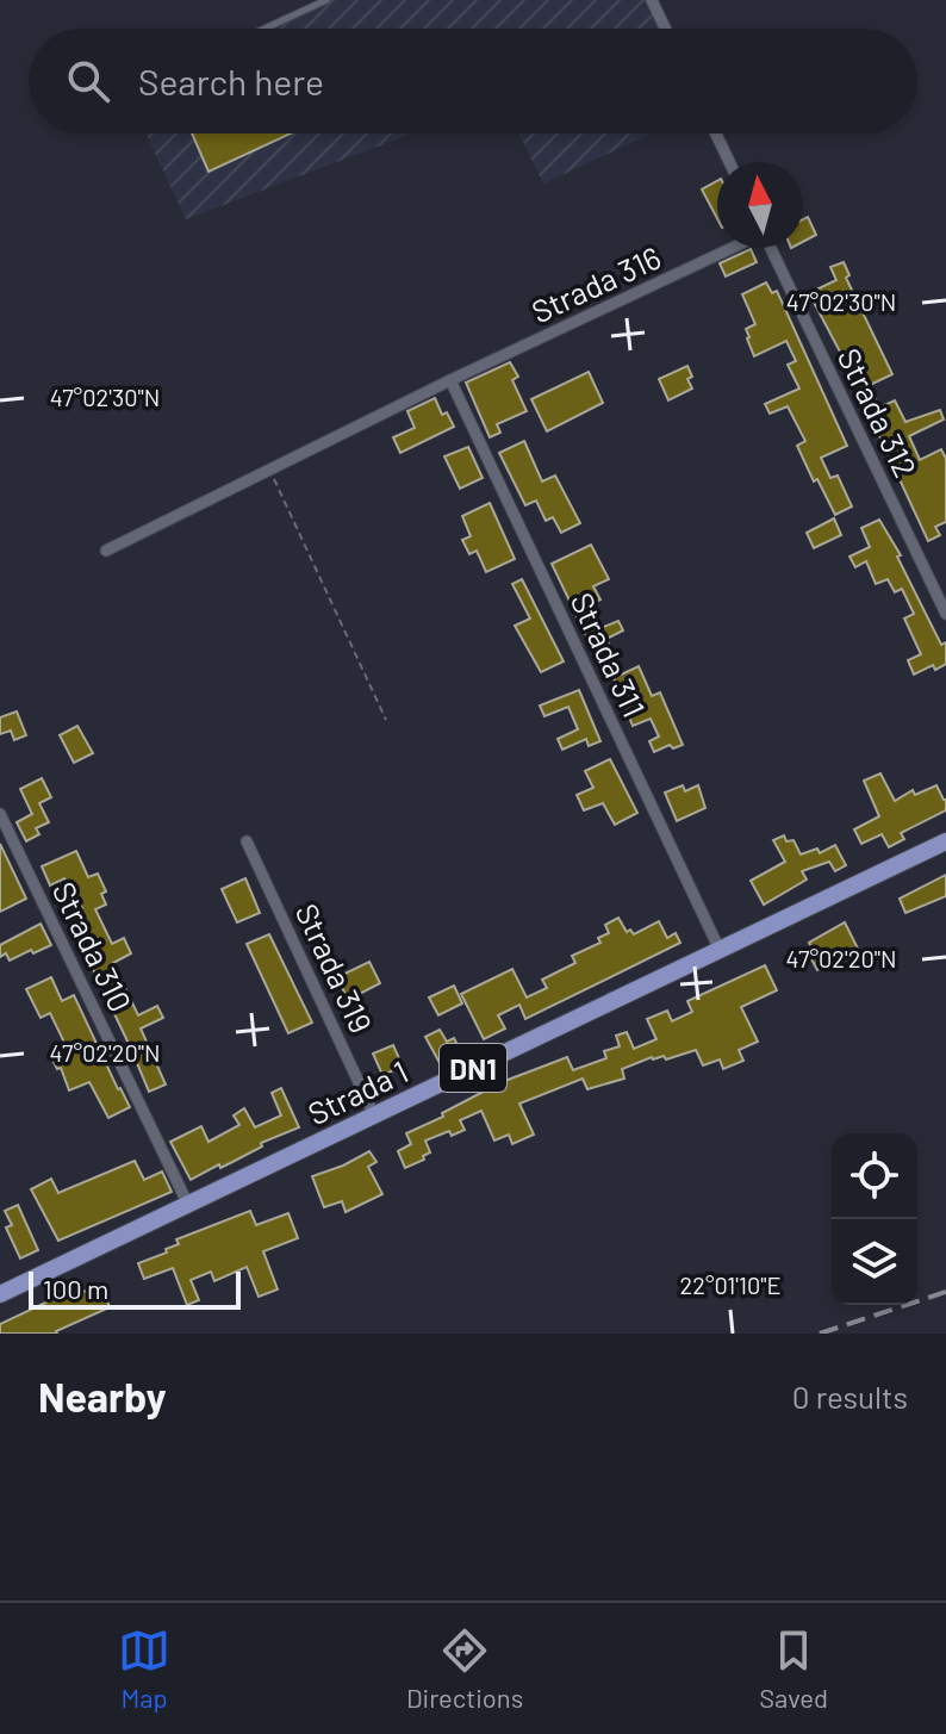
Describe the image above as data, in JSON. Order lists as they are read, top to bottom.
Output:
{
  "streets": {
    "main road": ["DN1", "Strada 1"],
    "street": [
      "Strada 316",
      "Strada 312",
      "Strada 311",
      "Strada 310",
      "Strada 319"
    ]
  },
  "crossings": [
    ["Strada 316", "Strada 311"],
    ["Strada 311", "Strada 1"],
    ["Strada 310", "Strada 1"],
    ["Strada 319", "Strada 1"]
  ],
  "scale_bar": "100 m",
  "north": "top",
  "page": {
    "search": "Search here",
    "scale": "100 m",
    "heading": ["Nearby", "0 results"],
    "nav": ["Map", "Directions", "Saved"]
  },
  "coordinates": ["47°02'30\"N", "47°02'20\"N", "22°01'10\"E"]
}
